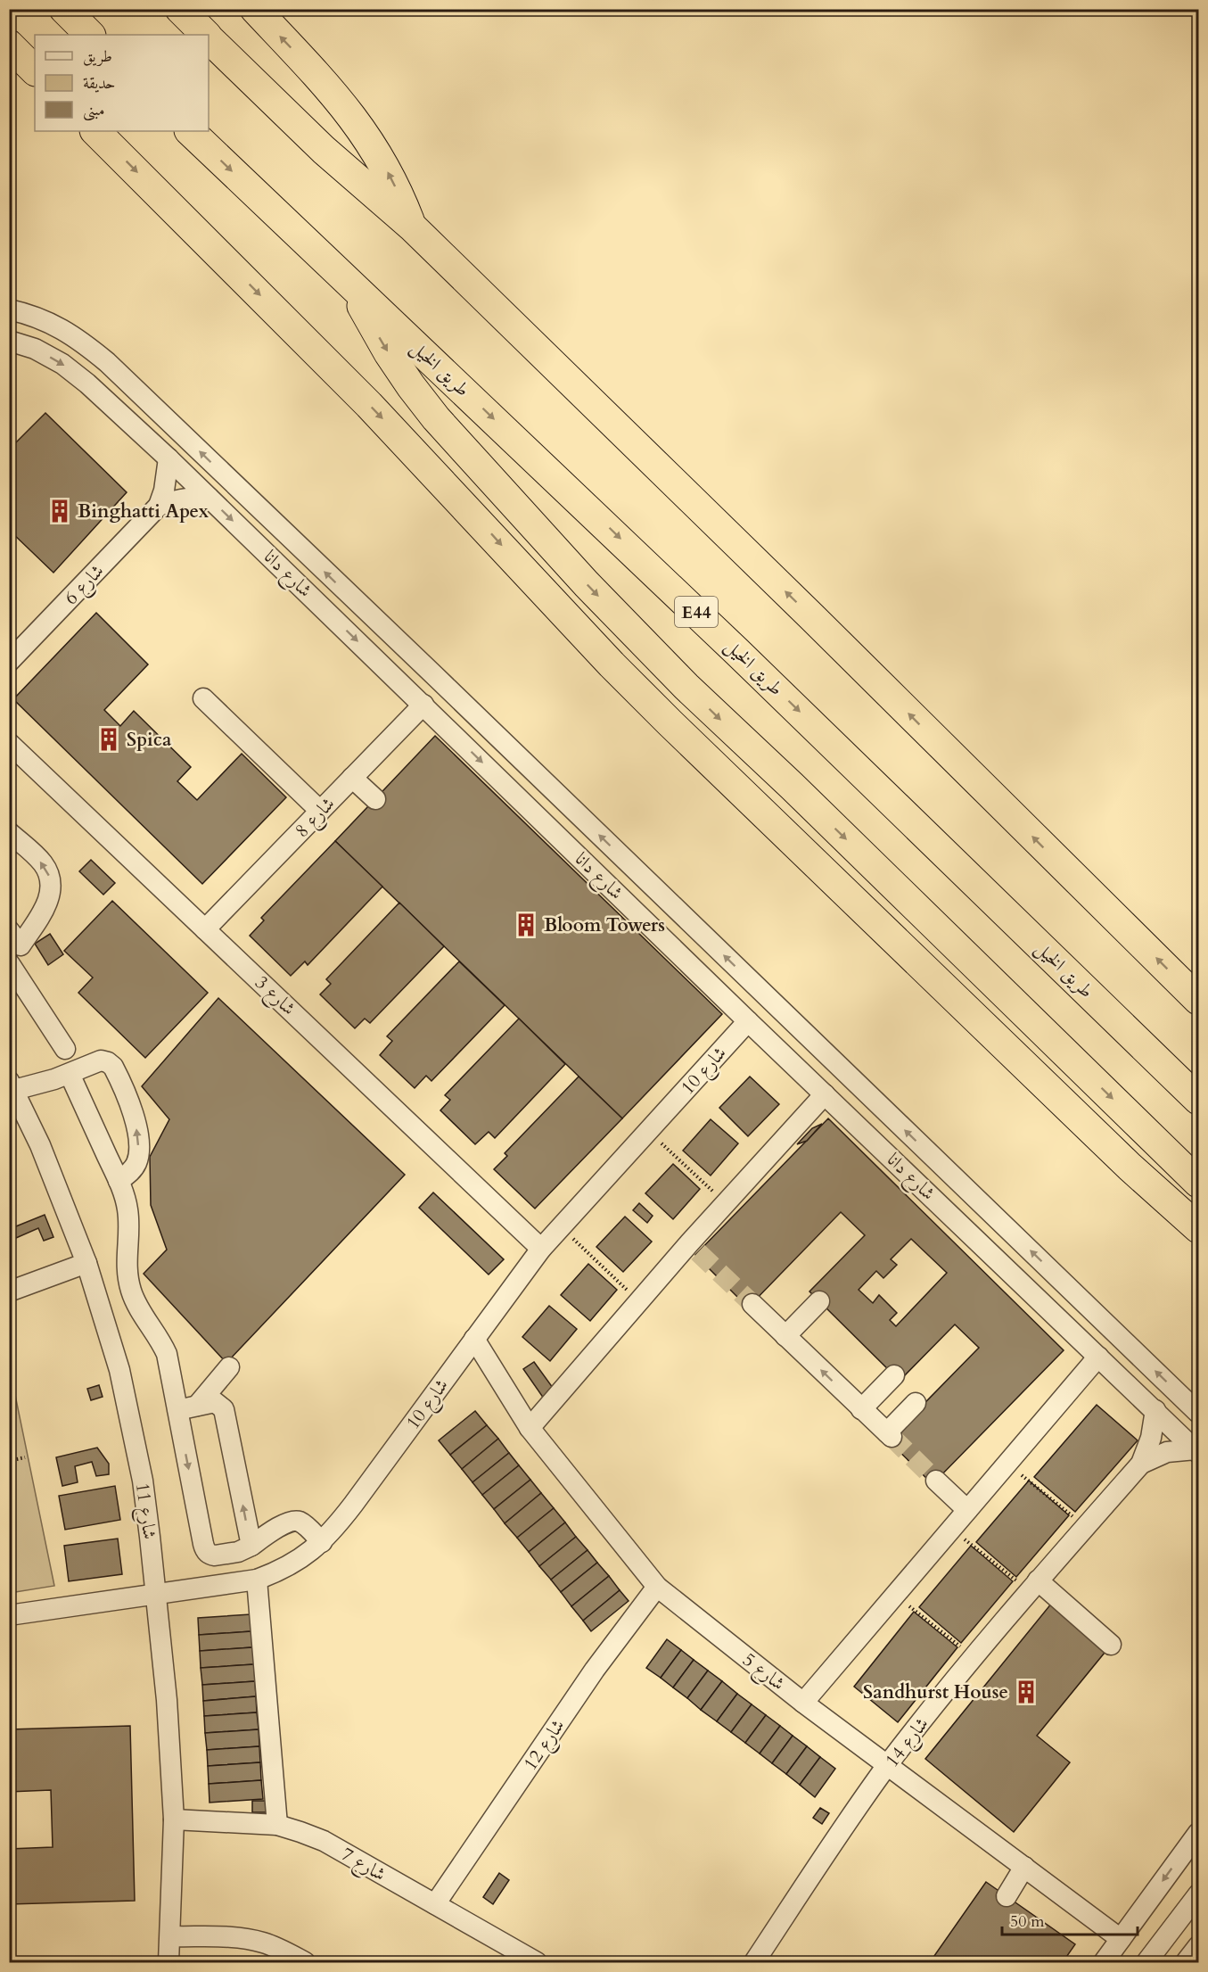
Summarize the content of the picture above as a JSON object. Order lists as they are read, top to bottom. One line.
{"streets":{"highway":["طريق الخيل","E44"],"street":["شارع دانا","شارع 6","شارع 8","شارع 3","شارع 10","شارع 11","شارع 5","شارع 14","شارع 12","شارع 7"]},"crossings":[["شارع دانا","شارع 6"],["شارع دانا","شارع 8"],["شارع دانا","شارع 10"],["شارع دانا","شارع 14"],["شارع 8","شارع 3"],["شارع 3","شارع 10"],["شارع 10","شارع 11"],["شارع 10","شارع 5"],["شارع 11","شارع 7"],["شارع 5","شارع 14"],["شارع 5","شارع 12"],["شارع 12","شارع 7"]],"places":{"building":["Binghatti Apex","Spica","Bloom Towers","Sandhurst House"]},"legend":["طريق","حديقة","مبنى"],"scale_bar":"50 m"}
